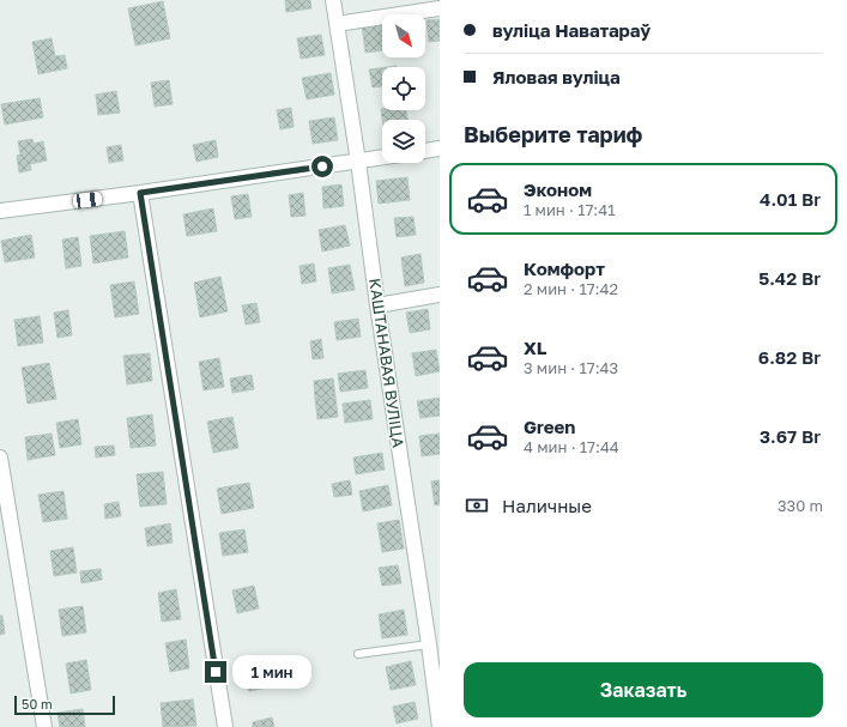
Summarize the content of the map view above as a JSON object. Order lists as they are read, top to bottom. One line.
{"streets":{"street":["КАШТАНАВАЯ ВУЛІЦА"]},"scale_bar":"50 m","north":"bottom right","page":{"banner":["вуліца Наватараў","Яловая вуліца"],"heading":"Выберите тариф","list":[{"name":"Эконом","note":"1 мин · 17:41","value":"4.01 Br"},{"name":"Комфорт","note":"2 мин · 17:42","value":"5.42 Br"},{"name":"XL","note":"3 мин · 17:43","value":"6.82 Br"},{"name":"Green","note":"4 мин · 17:44","value":"3.67 Br"}],"pay":["Наличные","330 m"],"buttons":"Заказать","bubble":"1 мин","scale":"50 m"}}
